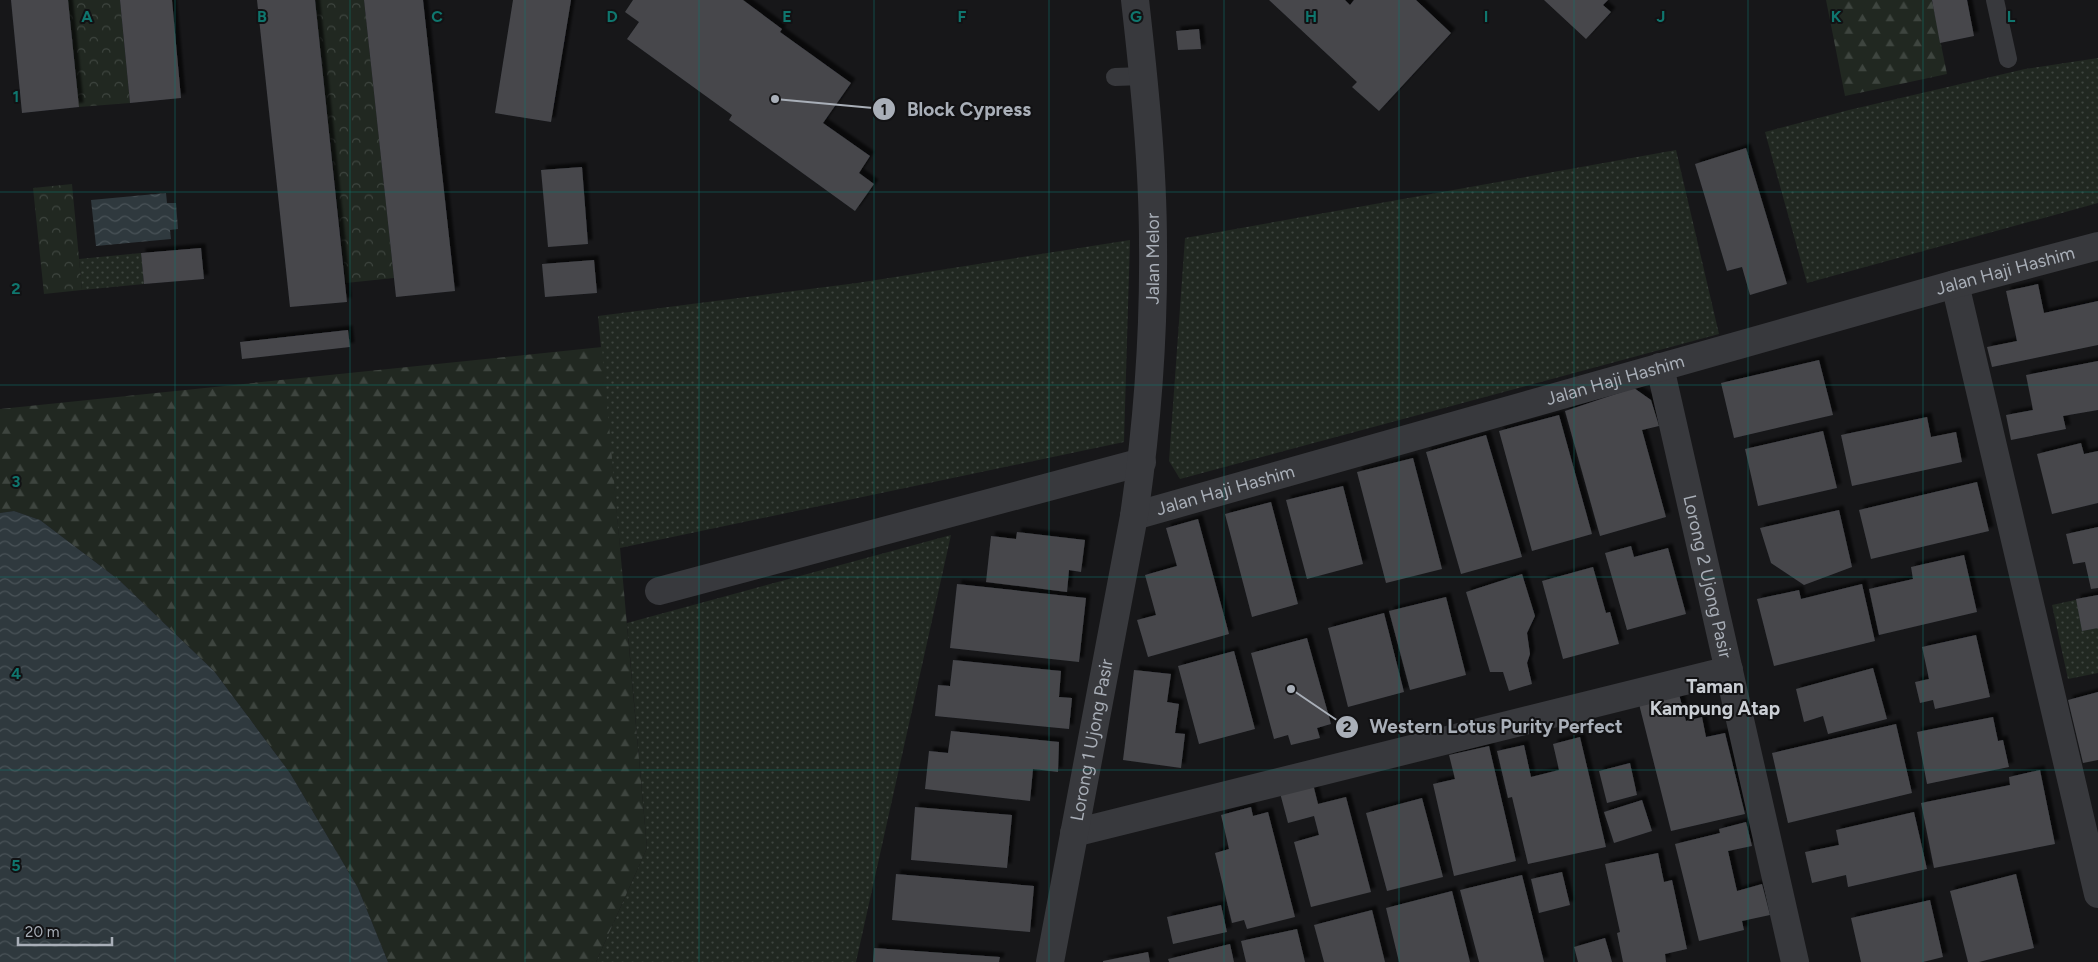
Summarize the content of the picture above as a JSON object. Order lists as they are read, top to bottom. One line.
{"streets":{"street":["Jalan Melor","Jalan Haji Hashim","Lorong 2 Ujong Pasir","Lorong 1 Ujong Pasir"]},"crossings":[["Jalan Melor","Jalan Haji Hashim"],["Jalan Melor","Lorong 1 Ujong Pasir"],["Jalan Haji Hashim","Lorong 2 Ujong Pasir"],["Jalan Haji Hashim","Lorong 1 Ujong Pasir"]],"districts":["Taman Kampung Atap"],"places":["Block Cypress","Western Lotus Purity Perfect"],"scale_bar":"20 m","grid":{"columns":["A","B","C","D","E","F","G","H","I","J","K","L"],"rows":["1","2","3","4","5"]}}
